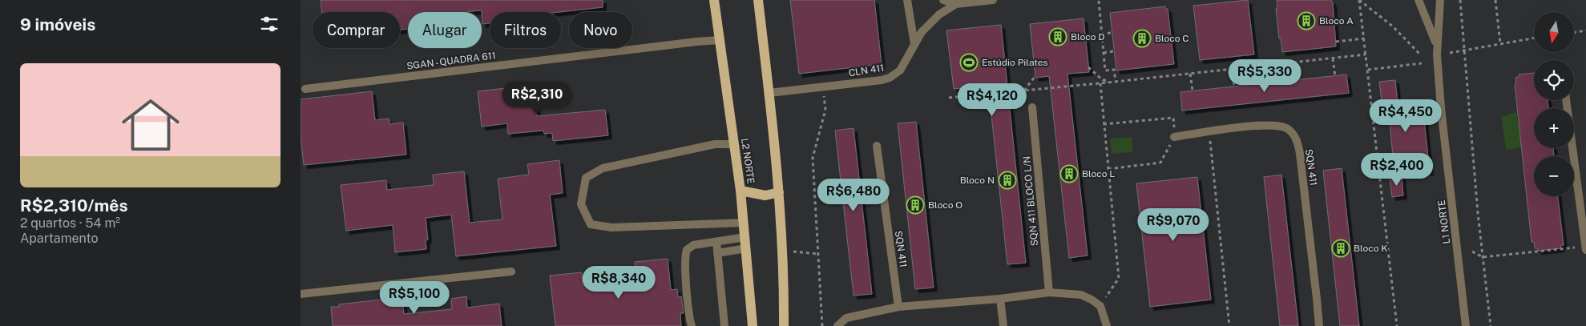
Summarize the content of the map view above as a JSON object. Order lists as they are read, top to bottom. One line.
{"streets":{"main road":["L2 NORTE"],"street":["SGAN - QUADRA 611","CLN 411","SQN 411","SQN 411 BLOCO L/N","L1 NORTE"]},"crossings":[["SGAN - QUADRA 611","L2 NORTE"]],"places":{"building":["Bloco A","Bloco D","Bloco C","Bloco L","Bloco N","Bloco O","Bloco K"],"sports":["Estúdio Pilates"]},"north":"bottom","page":{"heading":"9 imóveis","map_buttons":["+","−"],"chip":["Comprar","Alugar","Filtros","Novo"],"list":[{"name":"R$2,310/mês","note":"2 quartos · 54 m² · Apartamento"}],"price":["R$5,330","R$2,310","R$4,120","R$4,450","R$2,400","R$6,480","R$9,070","R$8,340","R$5,100"]}}
